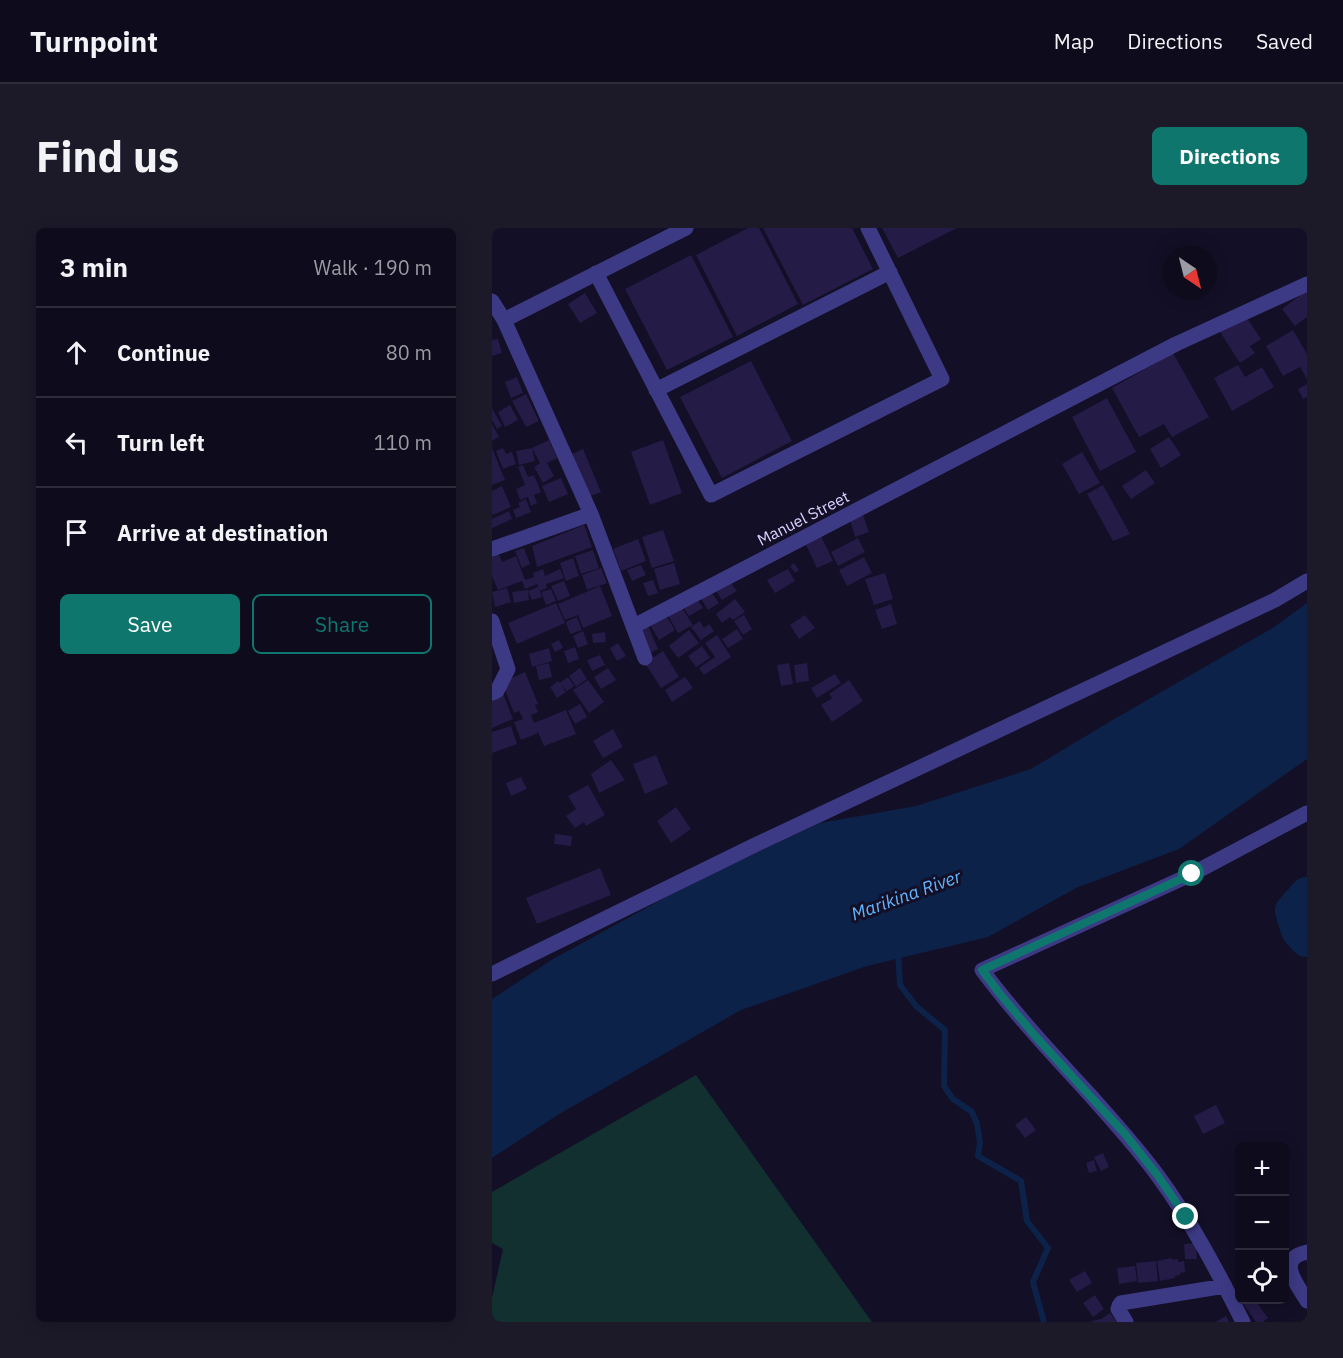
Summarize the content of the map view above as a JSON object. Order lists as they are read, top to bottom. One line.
{"streets":{"street":["Manuel Street"]},"water":["Marikina River"],"north":"bottom right","page":{"header":"Turnpoint","nav":["Map","Directions","Saved"],"buttons":["Directions",["Save","Share"]],"title":"Find us","heading":["3 min","Walk · 190 m"],"list":[["Continue","80 m"],["Turn left","110 m"],"Arrive at destination"],"map_buttons":["+","−"]}}
